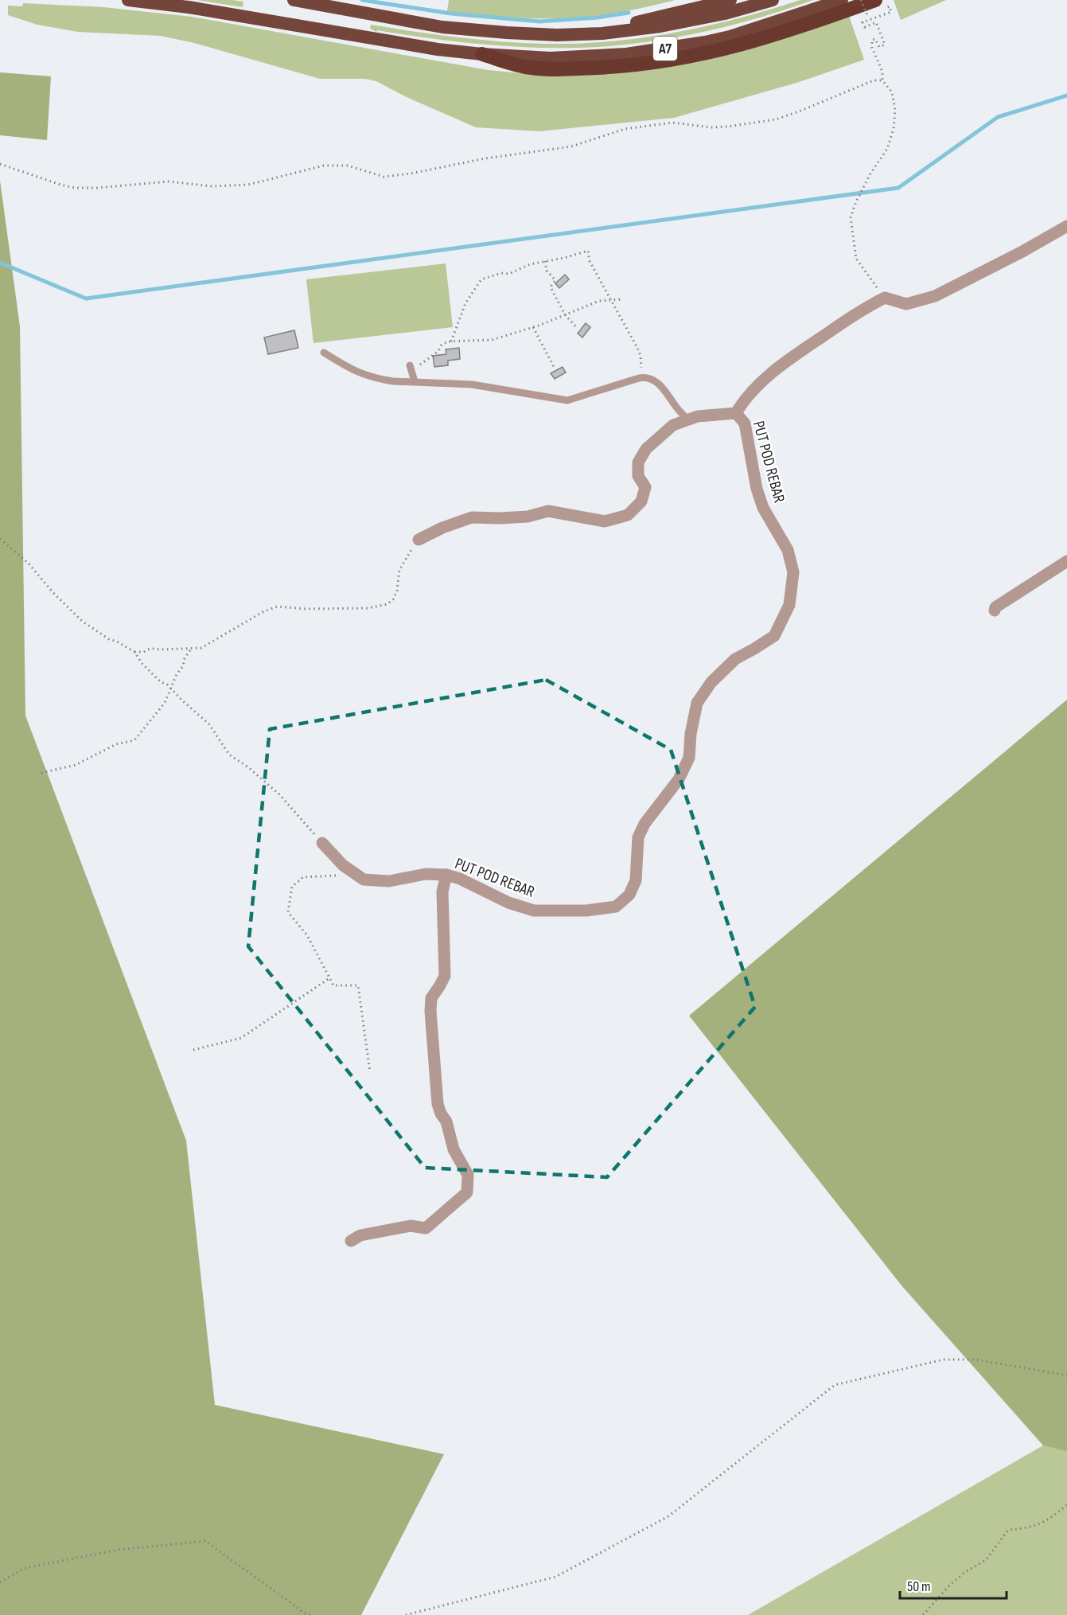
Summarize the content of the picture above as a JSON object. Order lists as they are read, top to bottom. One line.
{"streets":{"highway":["A7"],"street":["PUT POD REBAR"]},"scale_bar":"50 m"}
